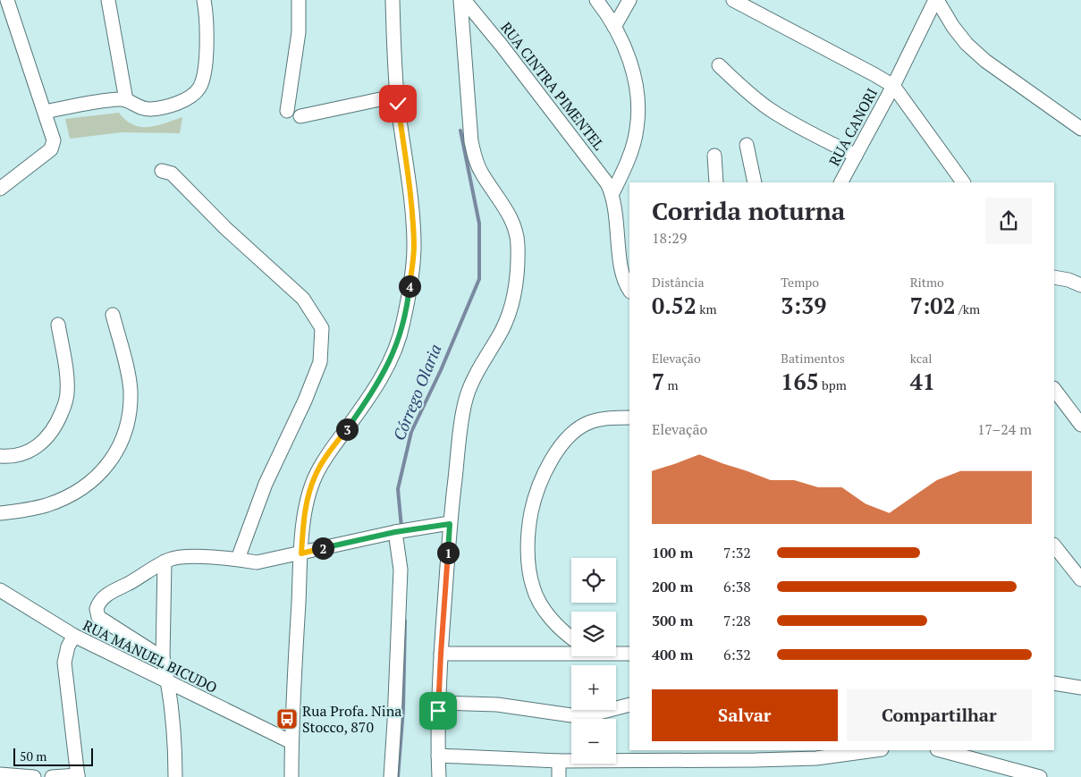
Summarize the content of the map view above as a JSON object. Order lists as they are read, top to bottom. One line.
{"streets":{"street":["RUA CINTRA PIMENTEL","RUA CANORI","RUA MANUEL BICUDO"]},"water":["Córrego Olaria"],"places":{"bus stop":["Rua Profa. Nina Stocco, 870"]},"scale_bar":"50 m","page":{"heading":["Corrida noturna","18:29"],"stats":[["Distância","0.52 km"],["Tempo","3:39"],["Ritmo","7:02 /km"],["Elevação","7 m"],["Batimentos","165 bpm"],["kcal","41"]],"pins":["4","3","2","1"],"chart":["Elevação","17–24 m"],"list":[{"name":"100 m","note":"7:32"},{"name":"200 m","note":"6:38"},{"name":"300 m","note":"7:28"},{"name":"400 m","note":"6:32"}],"map_buttons":["+","−"],"buttons":["Salvar","Compartilhar"],"scale":"50 m"}}
